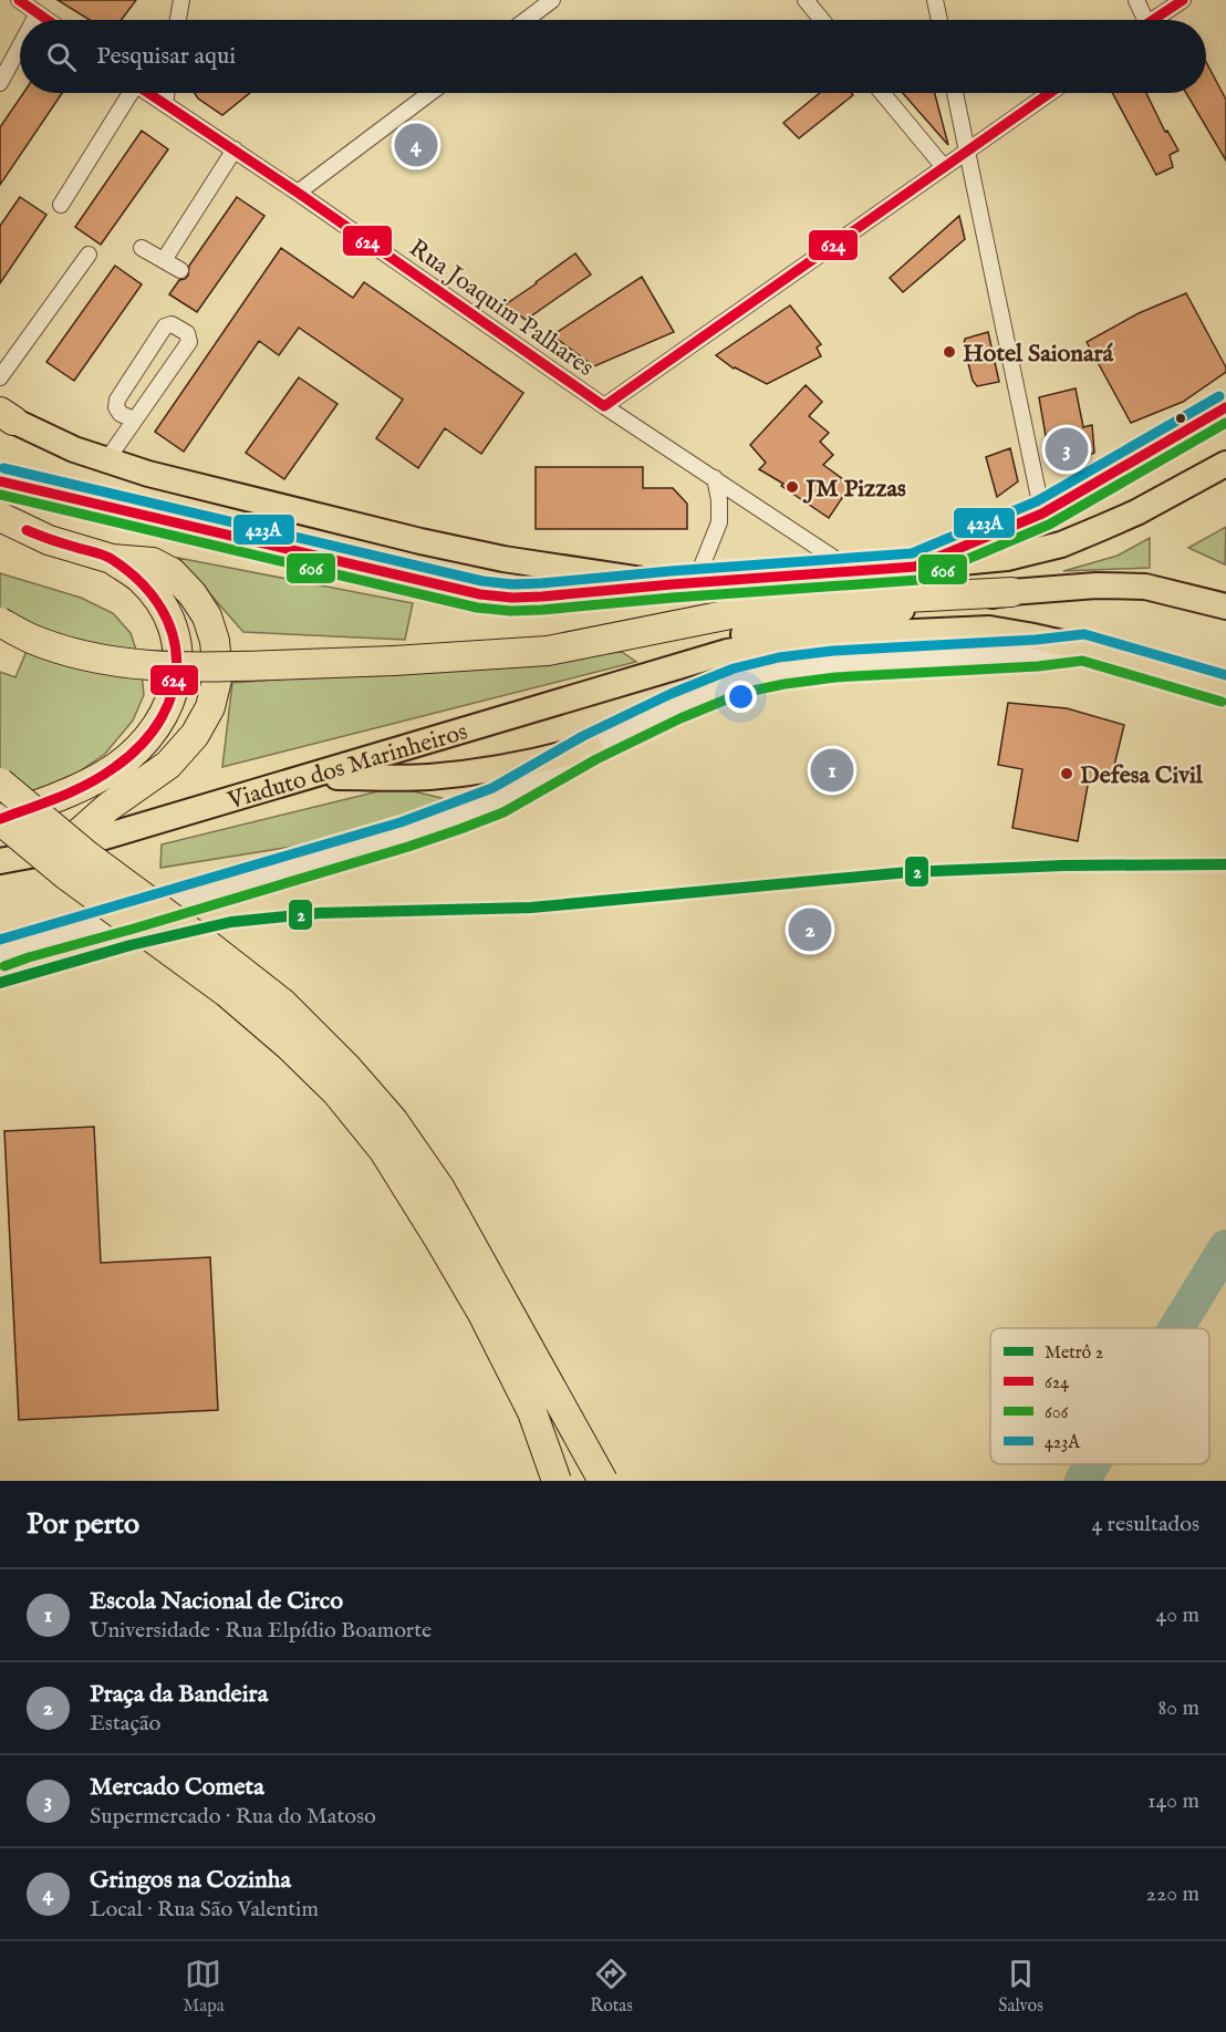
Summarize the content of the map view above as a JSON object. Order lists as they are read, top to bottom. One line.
{"streets":{"main road":["Viaduto dos Marinheiros"],"street":["Rua Joaquim Palhares"]},"places":["Hotel Saionará","JM Pizzas","Defesa Civil"],"lines":["transit line 624","transit line 423A","transit line 606","metro line 2"],"legend":["Metrô 2","624","606","423A"],"page":{"search":"Pesquisar aqui","pins":["4","3","1","2"],"heading":["Por perto","4 resultados"],"list":[{"mark":"1","name":"Escola Nacional de Circo","note":"Universidade · Rua Elpídio Boamorte","value":"40 m"},{"mark":"2","name":"Praça da Bandeira","note":"Estação","value":"80 m"},{"mark":"3","name":"Mercado Cometa","note":"Supermercado · Rua do Matoso","value":"140 m"},{"mark":"4","name":"Gringos na Cozinha","note":"Local · Rua São Valentim","value":"220 m"}],"nav":["Mapa","Rotas","Salvos"]}}
